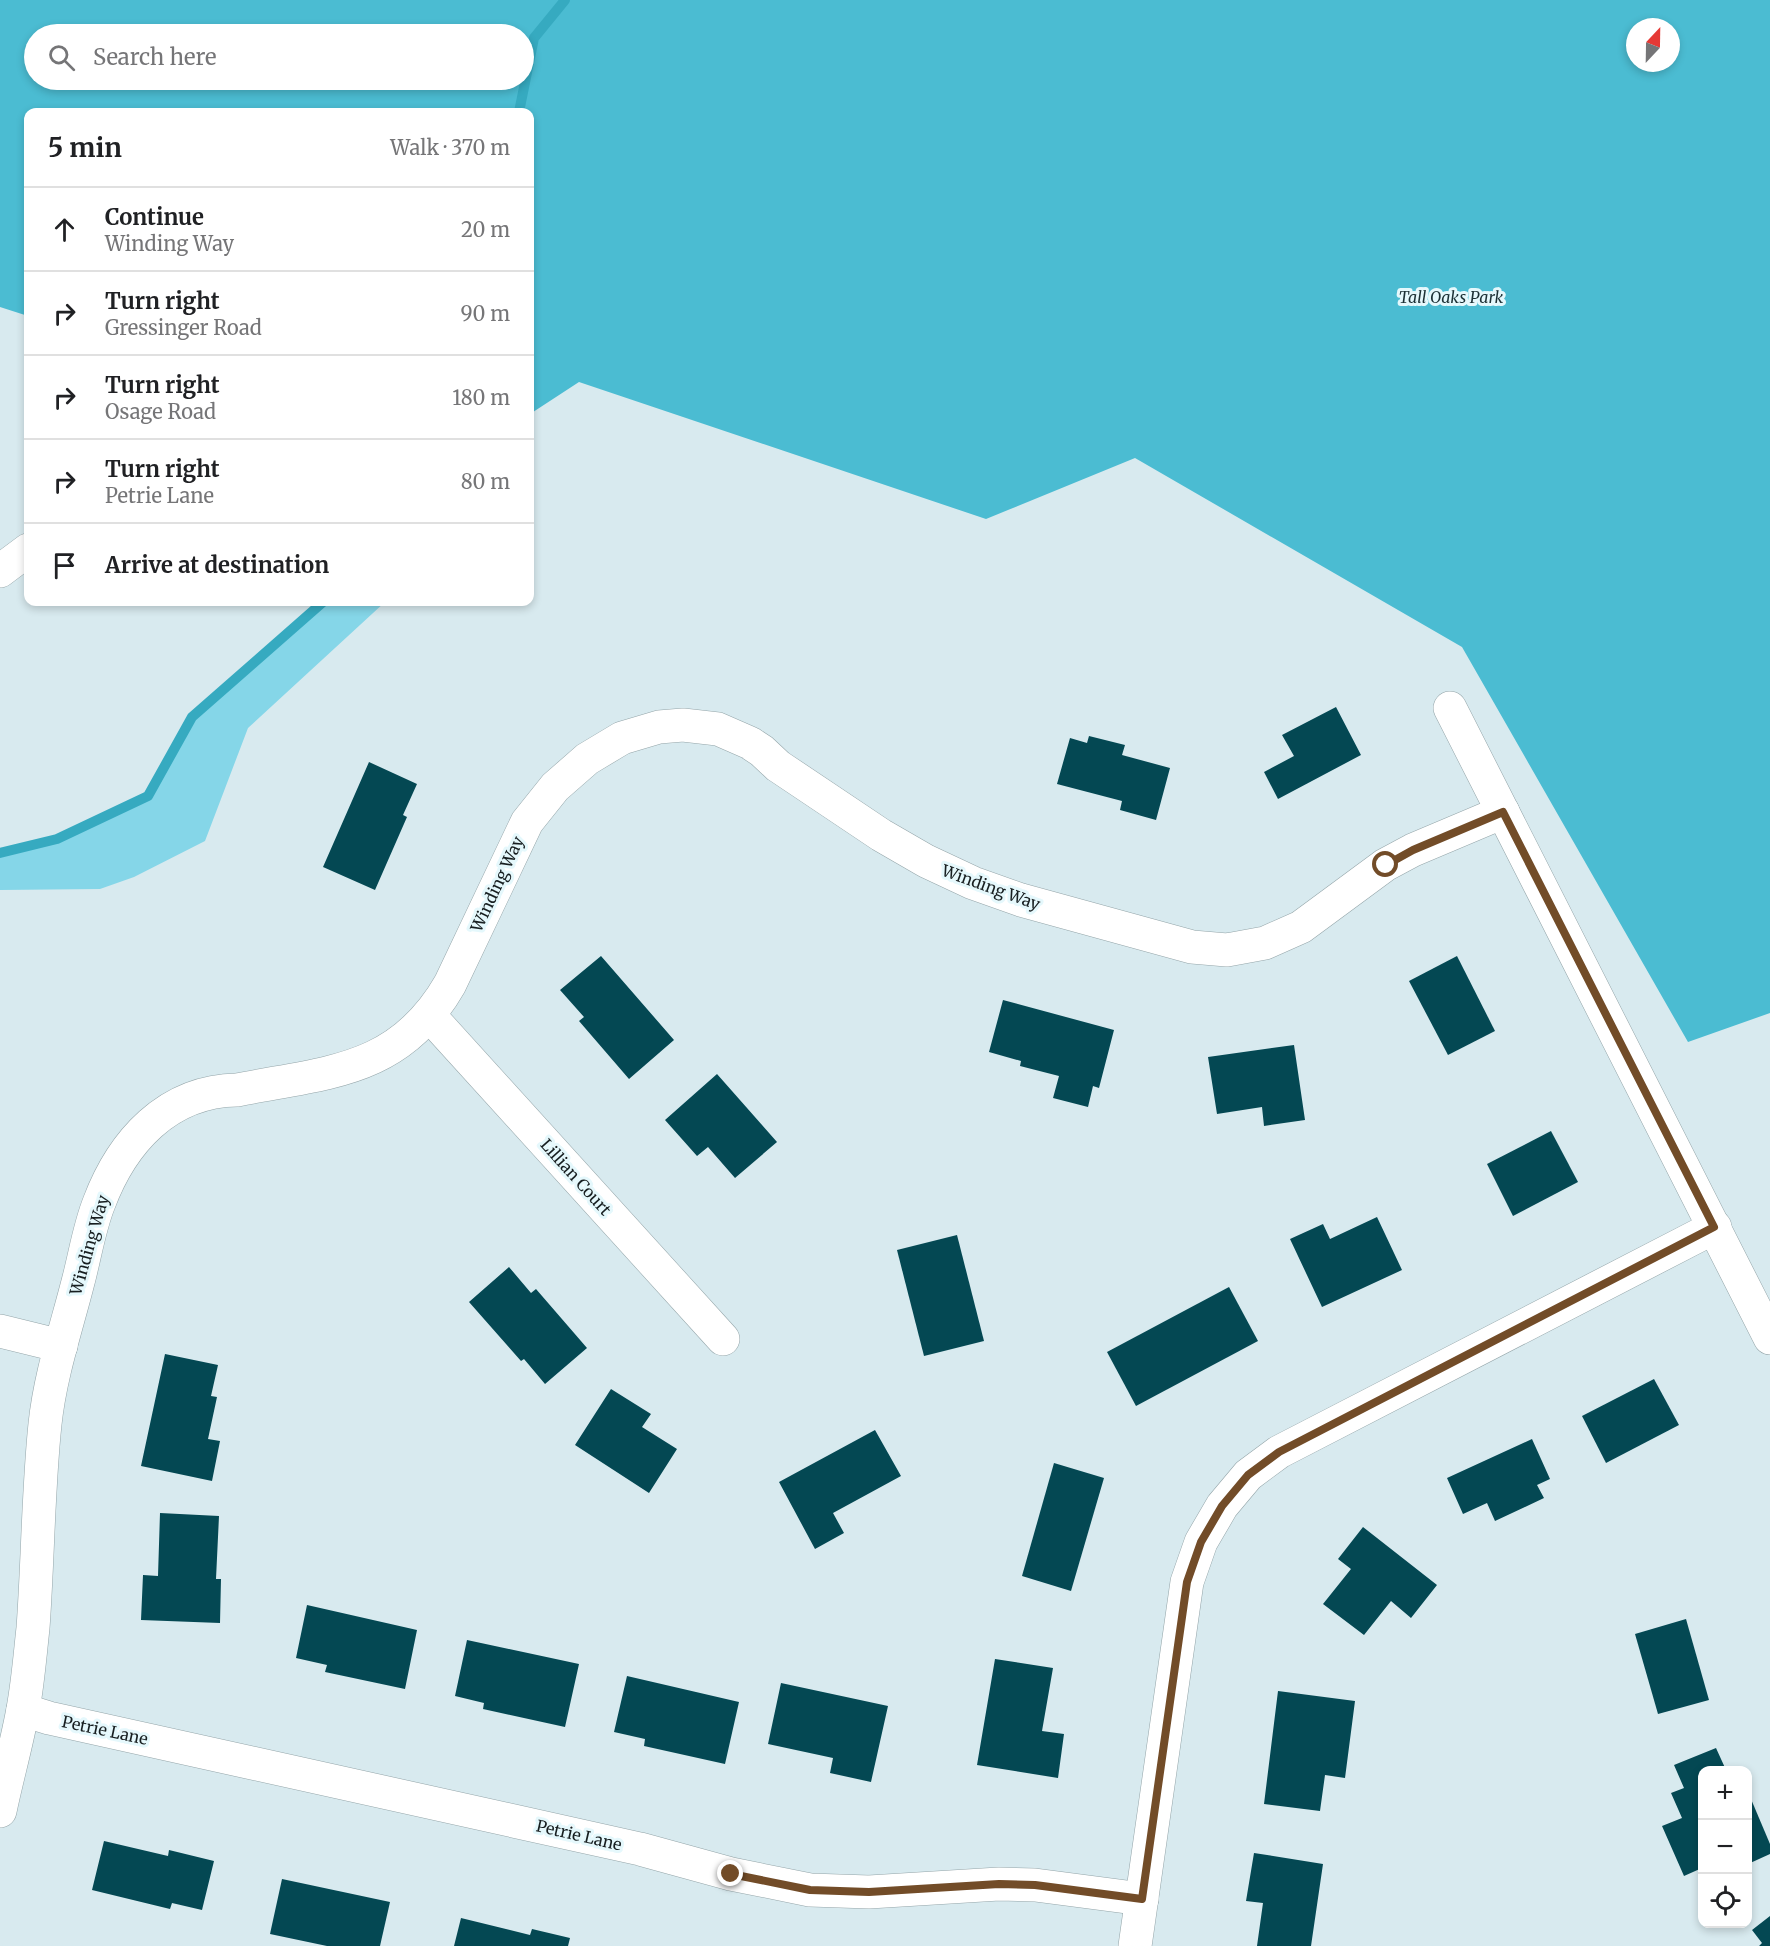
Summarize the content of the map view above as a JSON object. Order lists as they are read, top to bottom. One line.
{"streets":{"street":["Winding Way","Lillian Court","Petrie Lane"]},"crossings":[["Winding Way","Lillian Court"],["Winding Way","Petrie Lane"]],"parks":["Tall Oaks Park"],"north":"top","page":{"search":"Search here","heading":["5 min","Walk · 370 m"],"list":[["Continue","Winding Way","20 m"],["Turn right","Gressinger Road","90 m"],["Turn right","Osage Road","180 m"],["Turn right","Petrie Lane","80 m"],"Arrive at destination"],"map_buttons":["+","−"]}}
